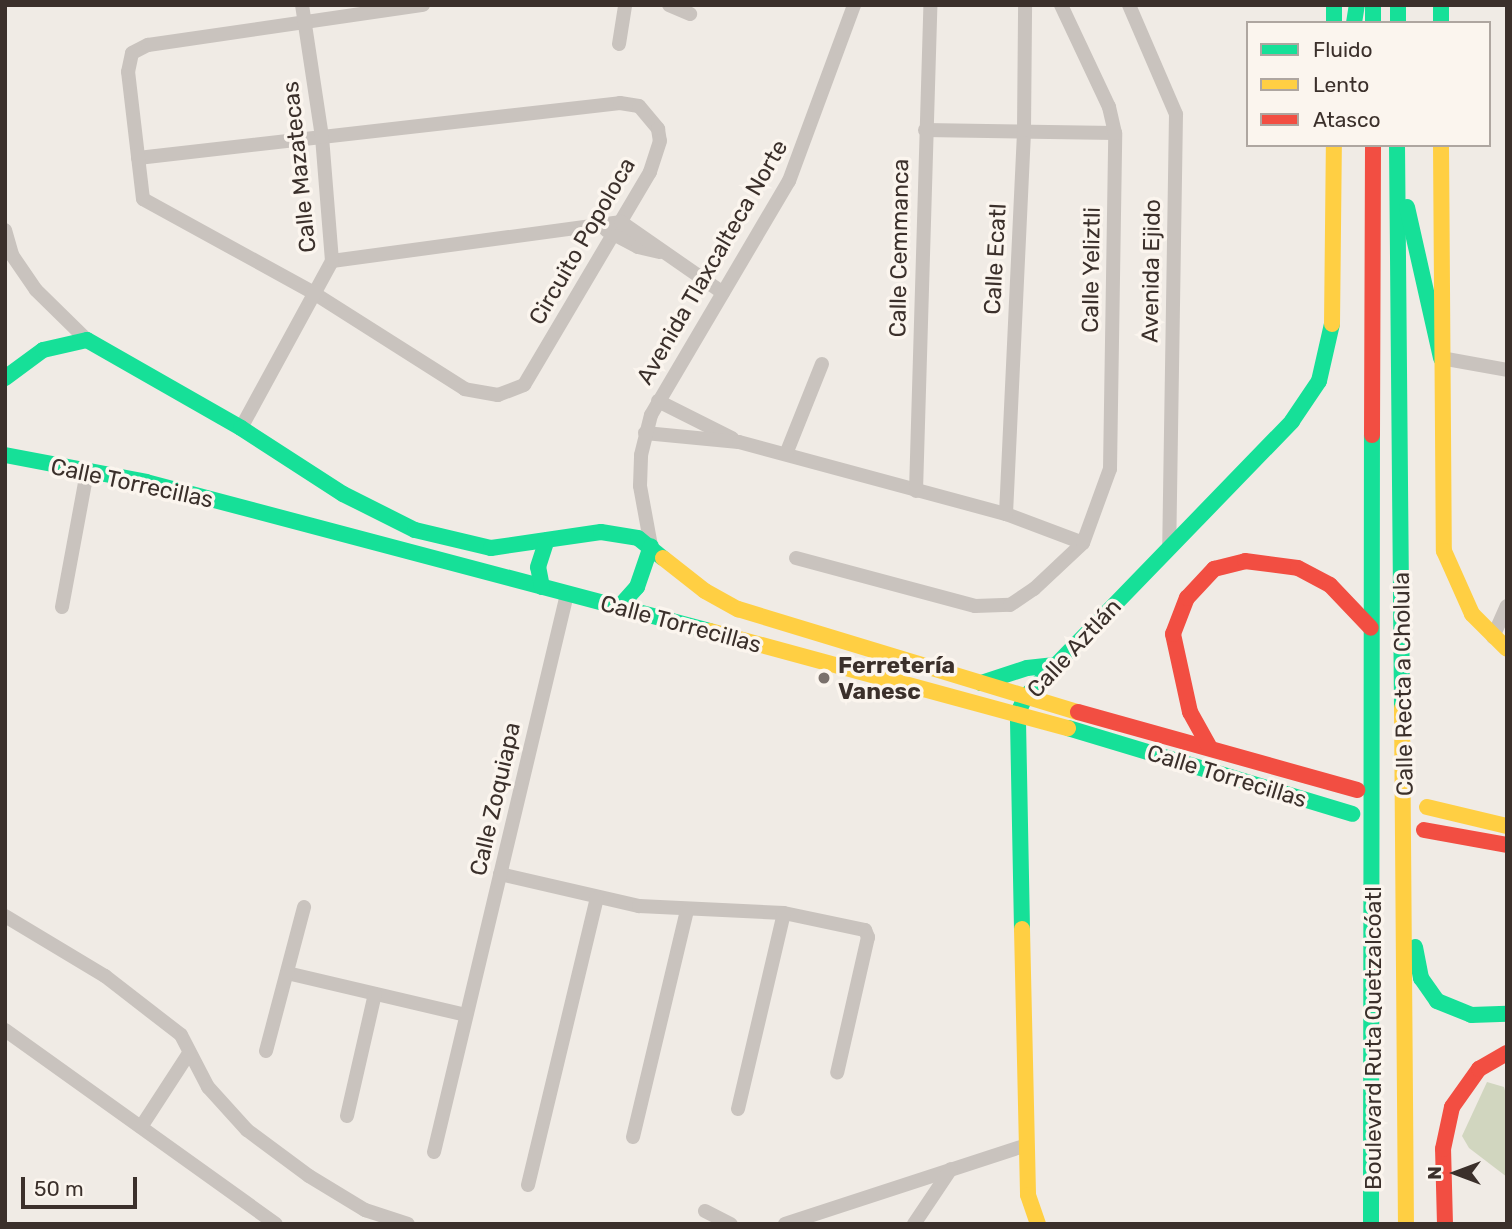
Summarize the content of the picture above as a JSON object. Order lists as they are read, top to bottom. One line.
{"streets":{"main road":["Calle Torrecillas","Calle Aztlán","Calle Recta a Cholula","Boulevard Ruta Quetzalcóatl"],"street":["Calle Mazatecas","Circuito Popoloca","Calle Cemmanca","Calle Ecatl","Avenida Tlaxcalteca Norte","Calle Yeliztli","Avenida Ejido","Calle Zoquiapa"]},"crossings":[["Calle Mazatecas","Circuito Popoloca"],["Calle Mazatecas","Calle Torrecillas"],["Avenida Tlaxcalteca Norte","Calle Torrecillas"],["Avenida Ejido","Calle Aztlán"],["Calle Torrecillas","Calle Aztlán"],["Calle Torrecillas","Calle Zoquiapa"],["Calle Recta a Cholula","Boulevard Ruta Quetzalcóatl"]],"places":["Ferretería Vanesc"],"legend":["Fluido","Lento","Atasco"],"scale_bar":"50 m","north":"left"}
